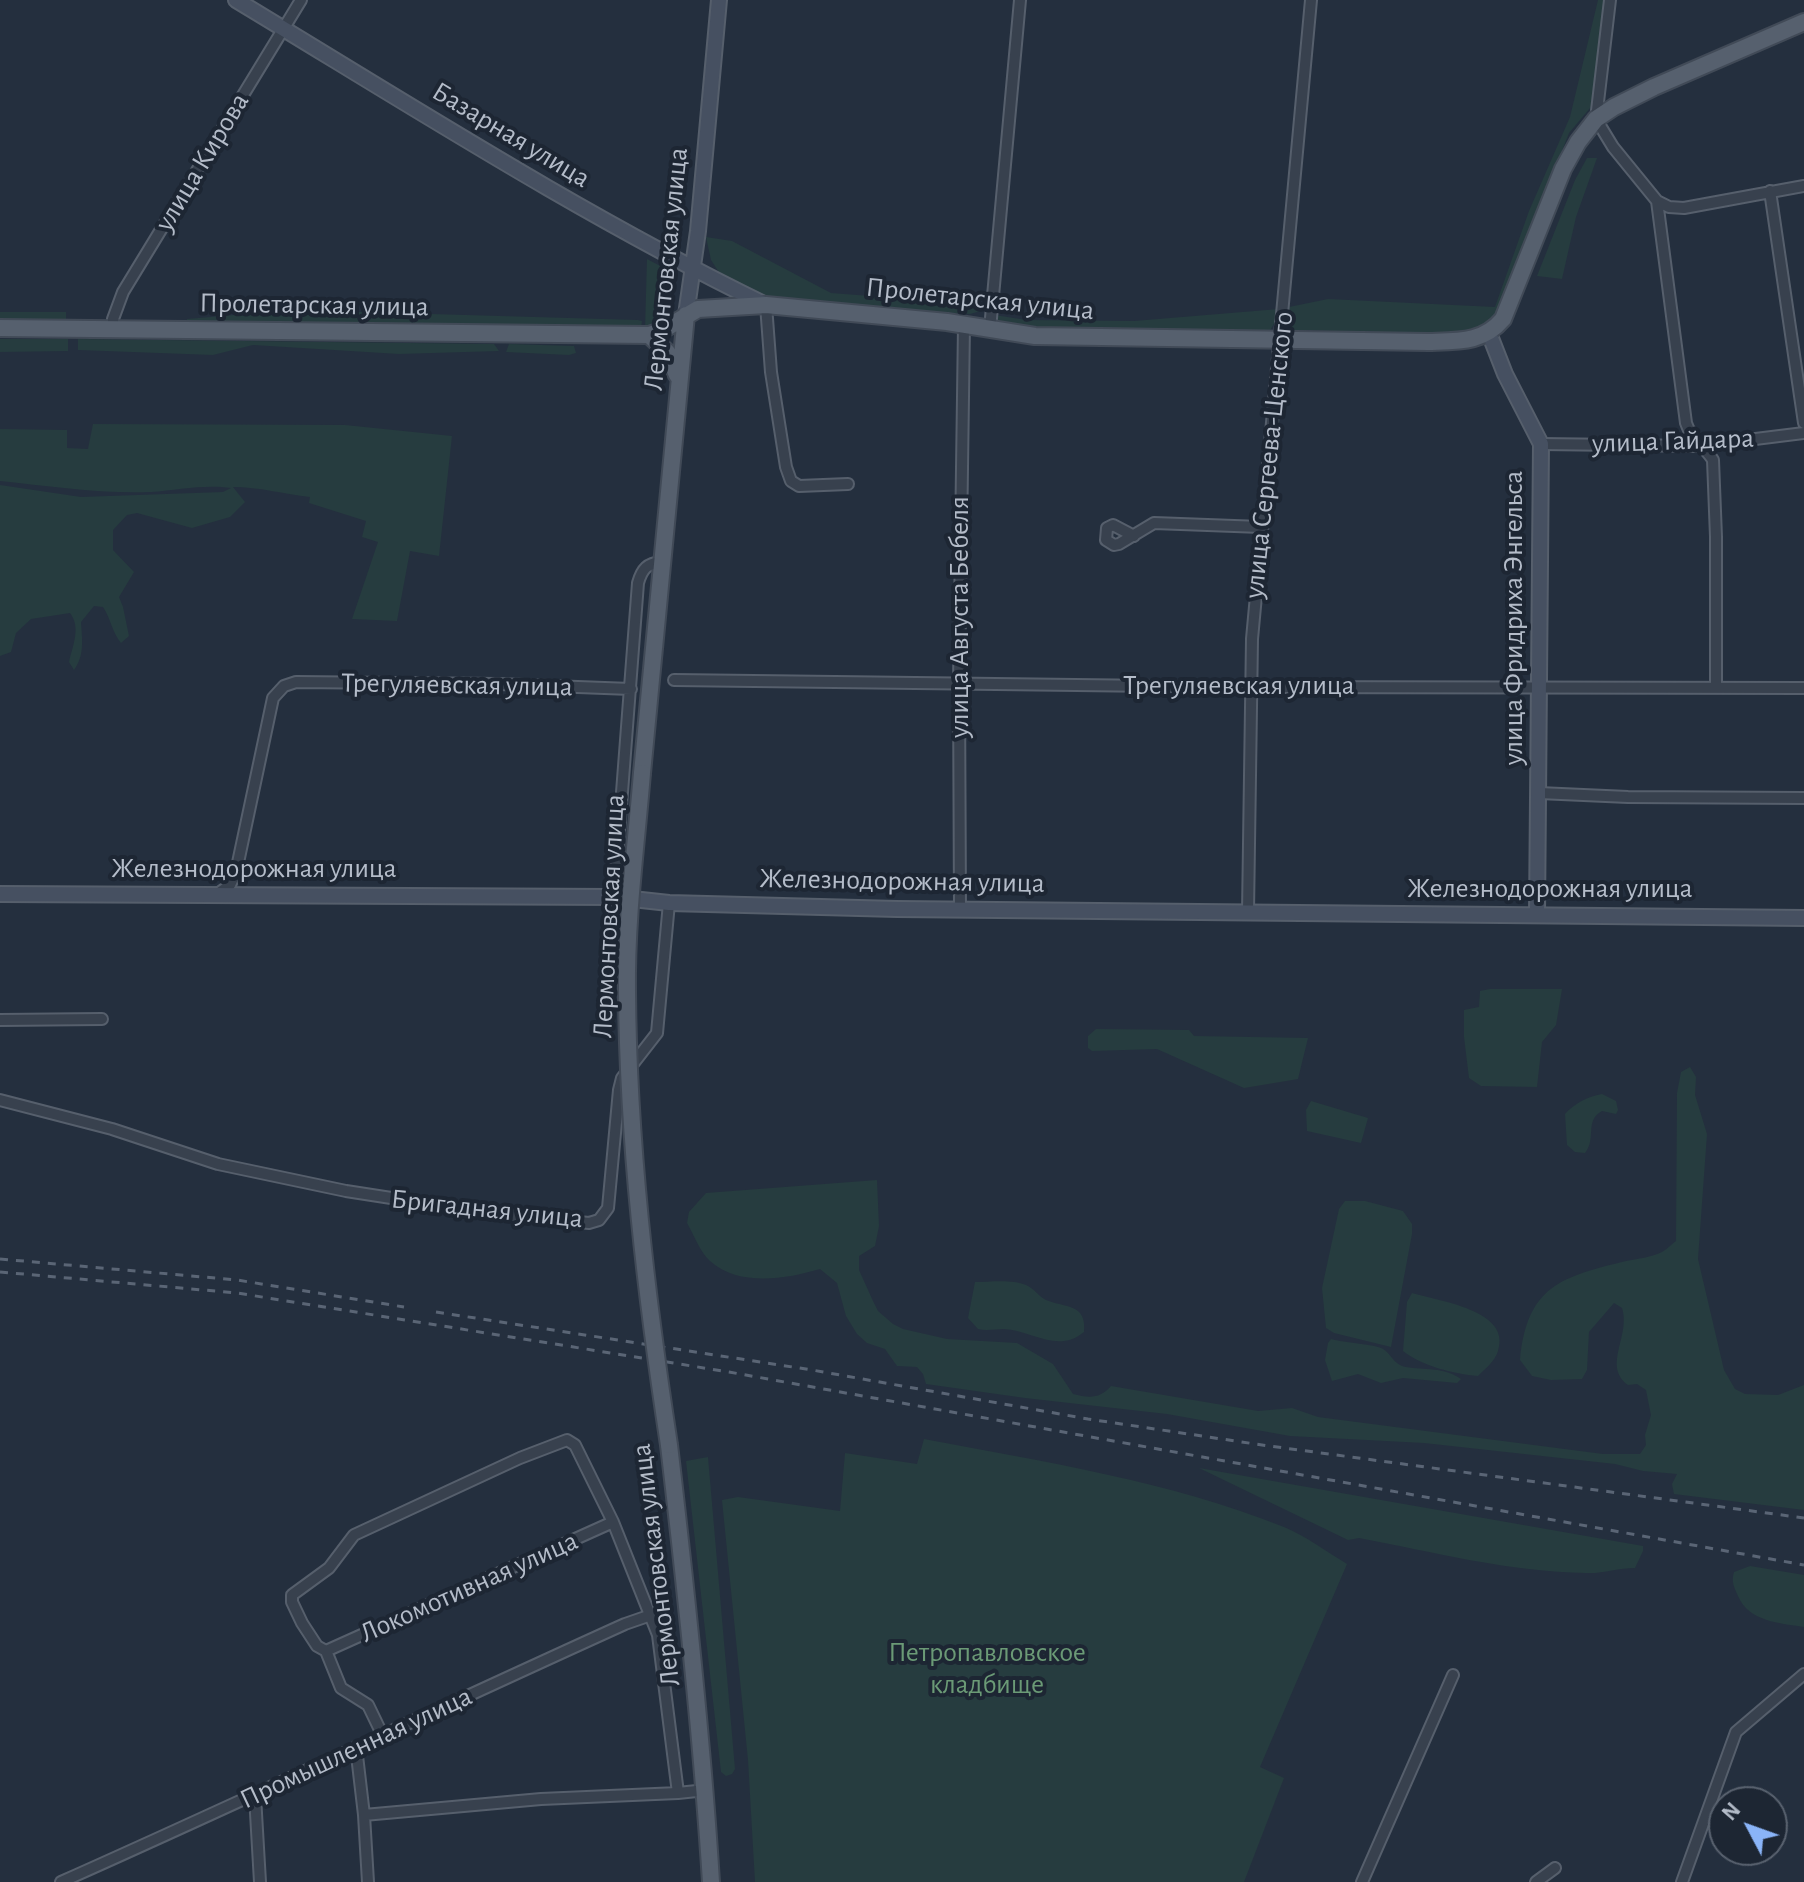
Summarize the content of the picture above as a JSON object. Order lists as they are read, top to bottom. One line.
{"streets":{"main road":["Лермонтовская улица","Пролетарская улица"],"street":["Базарная улица","улица Кирова","улица Гайдара","улица Сергеева-Ценского","улица Августа Бебеля","улица Фридриха Энгельса","Трегуляевская улица","Железнодорожная улица","Бригадная улица","Локомотивная улица","Промышленная улица"]},"crossings":[["Базарная улица","улица Кирова"],["Базарная улица","Лермонтовская улица"],["Базарная улица","Пролетарская улица"],["улица Кирова","Пролетарская улица"],["Лермонтовская улица","Пролетарская улица"],["Пролетарская улица","улица Сергеева-Ценского"],["Пролетарская улица","улица Августа Бебеля"],["Пролетарская улица","улица Фридриха Энгельса"],["улица Гайдара","улица Фридриха Энгельса"],["улица Сергеева-Ценского","Трегуляевская улица"],["улица Сергеева-Ценского","Железнодорожная улица"],["улица Августа Бебеля","Трегуляевская улица"],["улица Августа Бебеля","Железнодорожная улица"],["улица Фридриха Энгельса","Трегуляевская улица"],["улица Фридриха Энгельса","Железнодорожная улица"],["Железнодорожная улица","Бригадная улица"]],"parks":["Петропавловское кладбище"],"north":"top left"}
